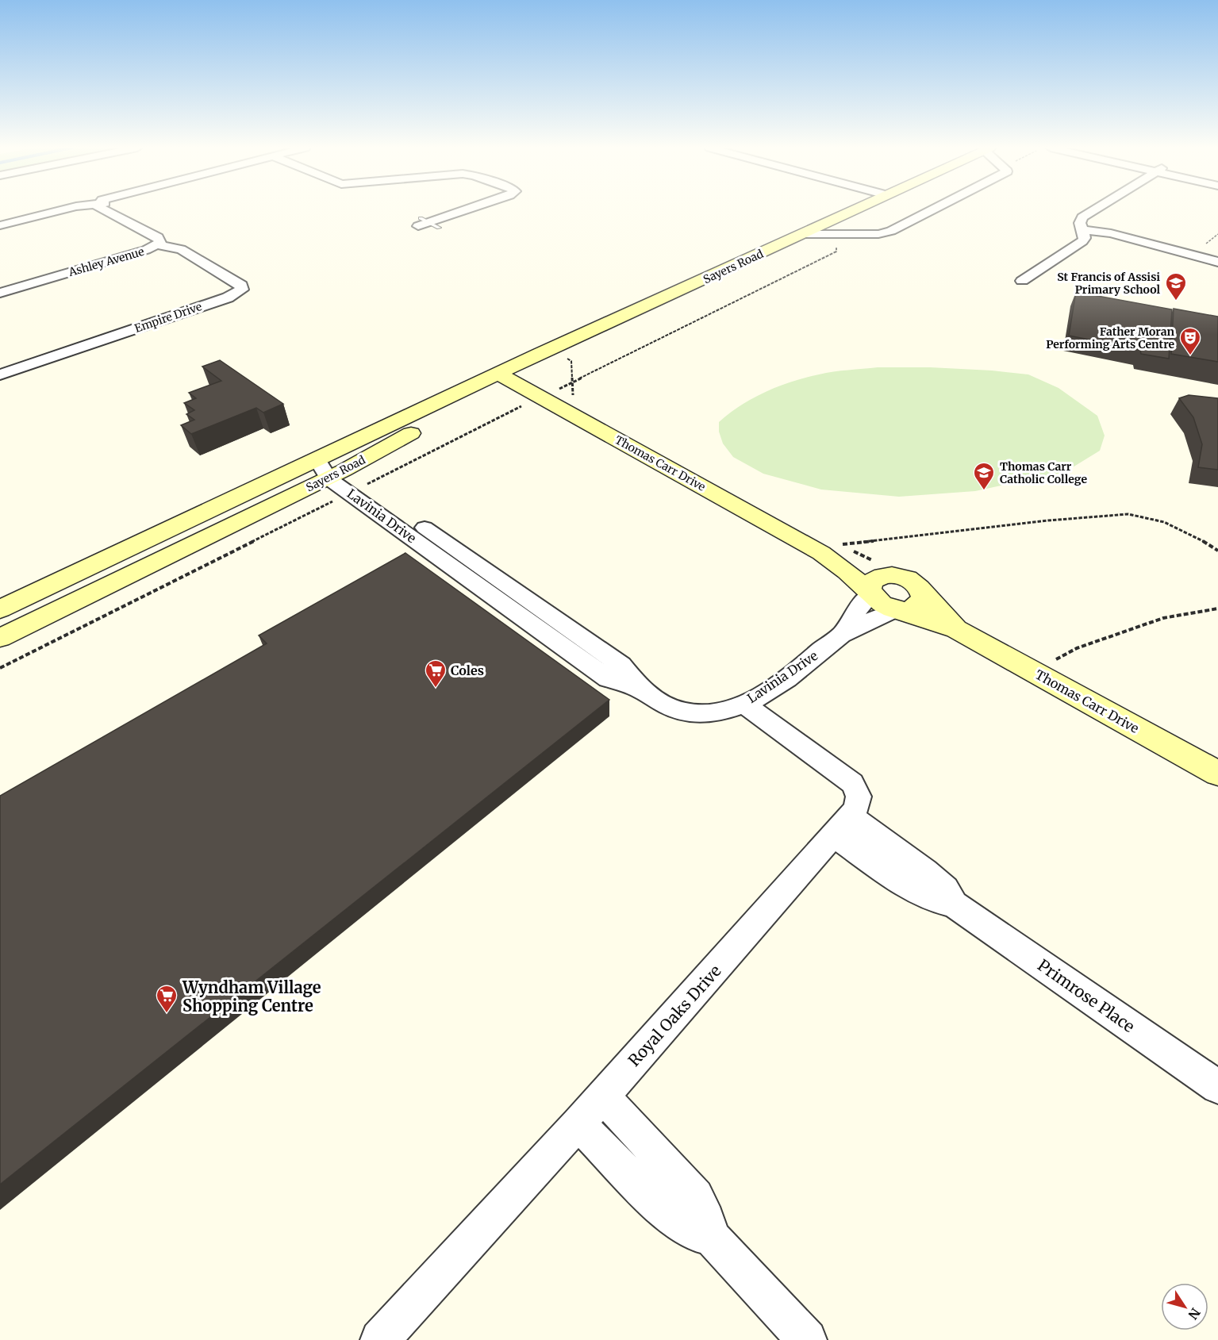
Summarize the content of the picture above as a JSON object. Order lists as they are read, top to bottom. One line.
{"streets":{"main road":["Sayers Road","Thomas Carr Drive"],"street":["Ashley Avenue","Empire Drive","Lavinia Drive","Primrose Place","Royal Oaks Drive"]},"crossings":[["Ashley Avenue","Empire Drive"],["Sayers Road","Thomas Carr Drive"],["Sayers Road","Lavinia Drive"],["Thomas Carr Drive","Lavinia Drive"],["Lavinia Drive","Royal Oaks Drive"],["Primrose Place","Royal Oaks Drive"]],"places":{"school or university":["St Francis of Assisi Primary School","Thomas Carr Catholic College"],"theatre":["Father Moran Performing Arts Centre"],"supermarket":["Coles","Wyndham Village Shopping Centre"]},"north":"bottom right"}
